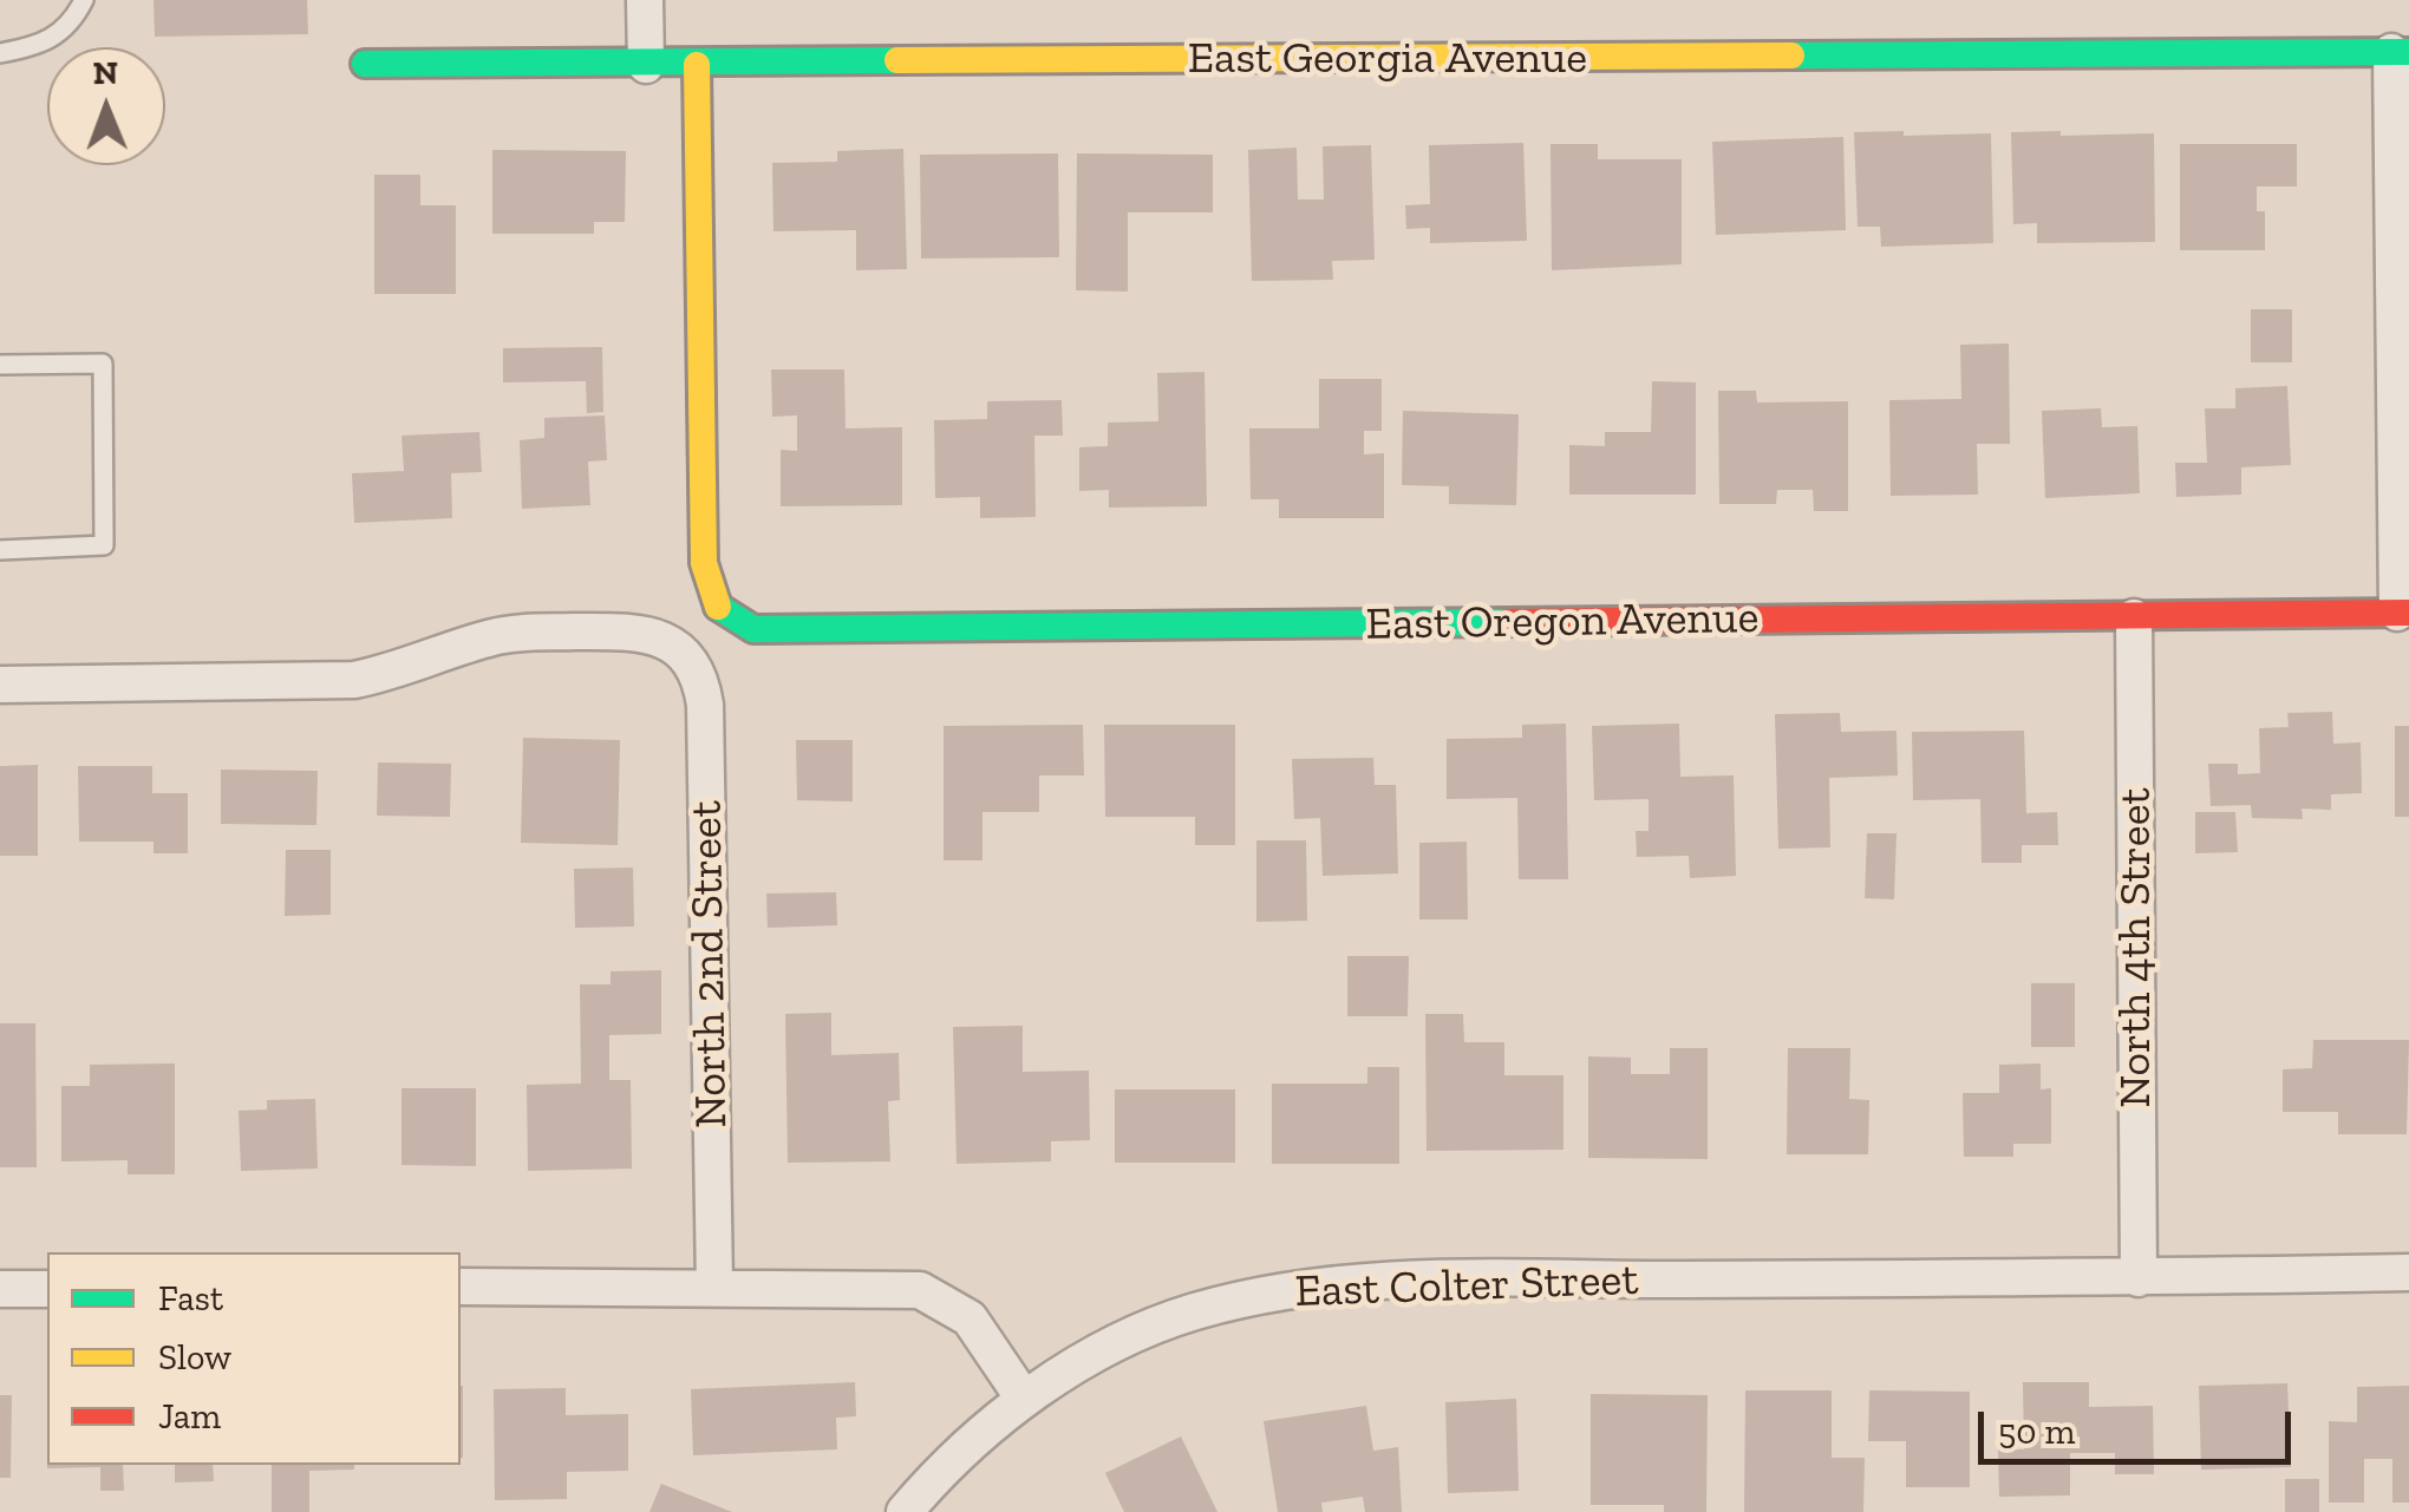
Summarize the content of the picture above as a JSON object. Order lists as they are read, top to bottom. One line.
{"streets":{"street":["East Georgia Avenue","East Oregon Avenue","North 4th Street","North 2nd Street","East Colter Street"]},"crossings":[["East Georgia Avenue","East Oregon Avenue"],["East Oregon Avenue","North 4th Street"],["North 4th Street","East Colter Street"]],"legend":["Fast","Slow","Jam"],"scale_bar":"50 m","north":"top"}
